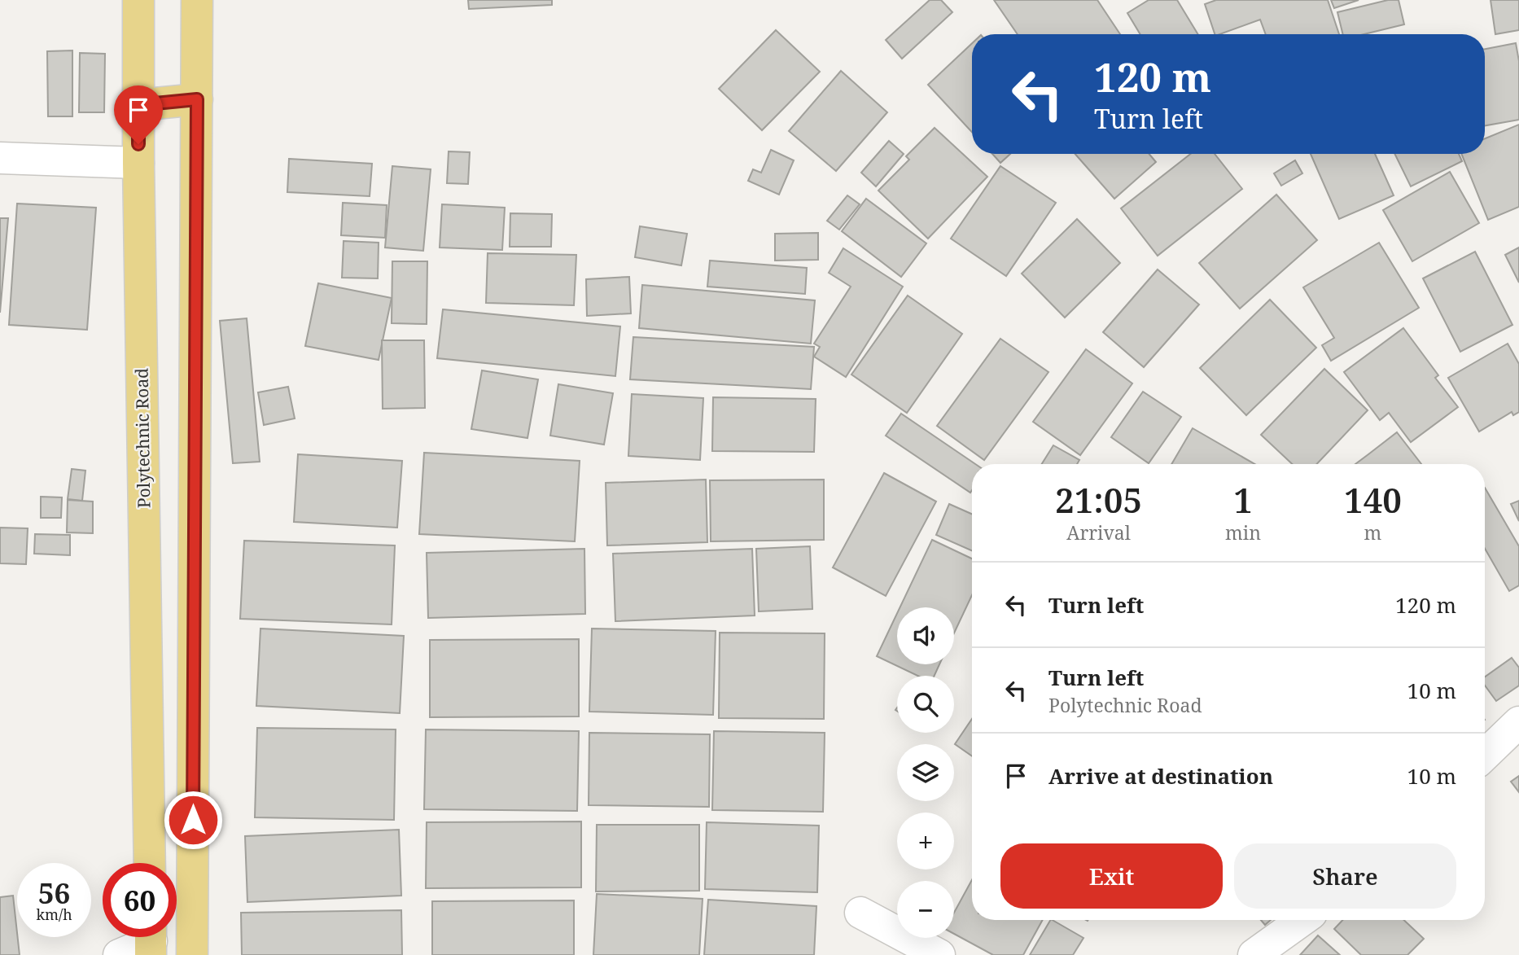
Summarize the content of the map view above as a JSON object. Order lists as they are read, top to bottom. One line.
{"streets":{"main road":["Polytechnic Road"]},"page":{"turn":["120 m","Turn left"],"eta":["21:05","Arrival","1","min","140","m"],"list":[{"name":"Turn left","value":"120 m"},{"name":"Turn left","note":"Polytechnic Road","value":"10 m"},{"name":"Arrive at destination","value":"10 m"}],"map_buttons":["+","−"],"buttons":["Exit","Share"],"speed":"56 km/h","limit":"60"}}
